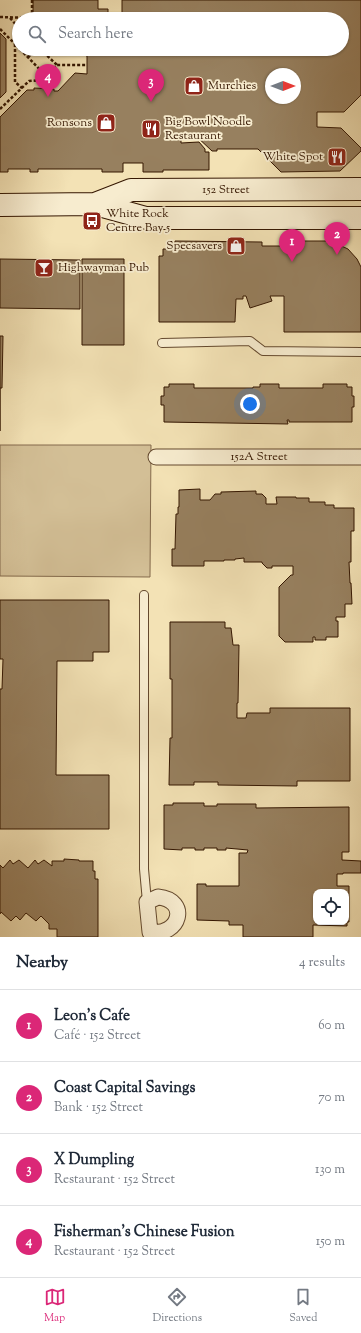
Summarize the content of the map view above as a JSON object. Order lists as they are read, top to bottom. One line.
{"streets":{"main road":["152 Street"],"street":["152A Street"]},"places":{"shop":["Murchies","Ronsons","Specsavers"],"restaurant":["Big Bowl Noodle Restaurant","White Spot"],"bus stop":["White Rock Centre Bay 5"],"bar":["Highwayman Pub"]},"north":"right","page":{"search":"Search here","pins":["4","3","2","1"],"heading":["Nearby","4 results"],"list":[{"mark":"1","name":"Leon's Cafe","note":"Café · 152 Street","value":"60 m"},{"mark":"2","name":"Coast Capital Savings","note":"Bank · 152 Street","value":"70 m"},{"mark":"3","name":"X Dumpling","note":"Restaurant · 152 Street","value":"130 m"},{"mark":"4","name":"Fisherman's Chinese Fusion","note":"Restaurant · 152 Street","value":"150 m"}],"nav":["Map","Directions","Saved"]}}
